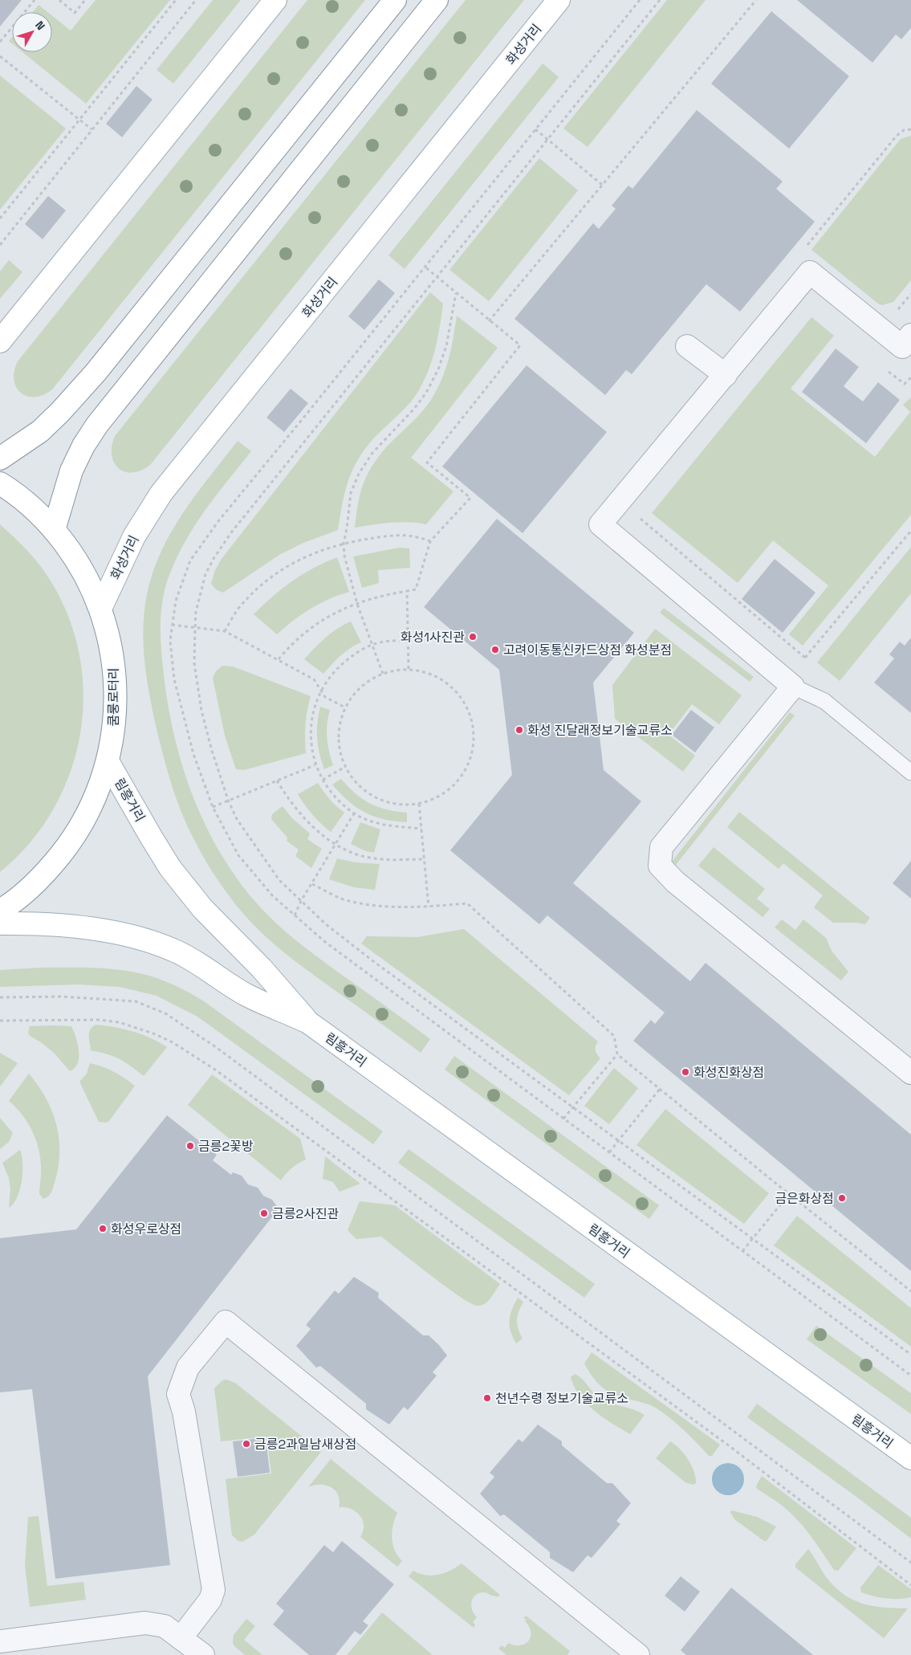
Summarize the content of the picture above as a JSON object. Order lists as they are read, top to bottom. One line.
{"streets":{"main road":["화성거리","쿰룽로터리","림흥거리"]},"crossings":[["화성거리","쿰룽로터리"],["쿰룽로터리","림흥거리"]],"places":["화성1사진관","고려이동통신카드상점 화성분점","화성 진달래정보기술교류소","화성진화상점","금릉2꽃방","금은화상점","금릉2사진관","화성우로상점","천년수령 정보기술교류소","금릉2과일남새상점"],"north":"top right"}
